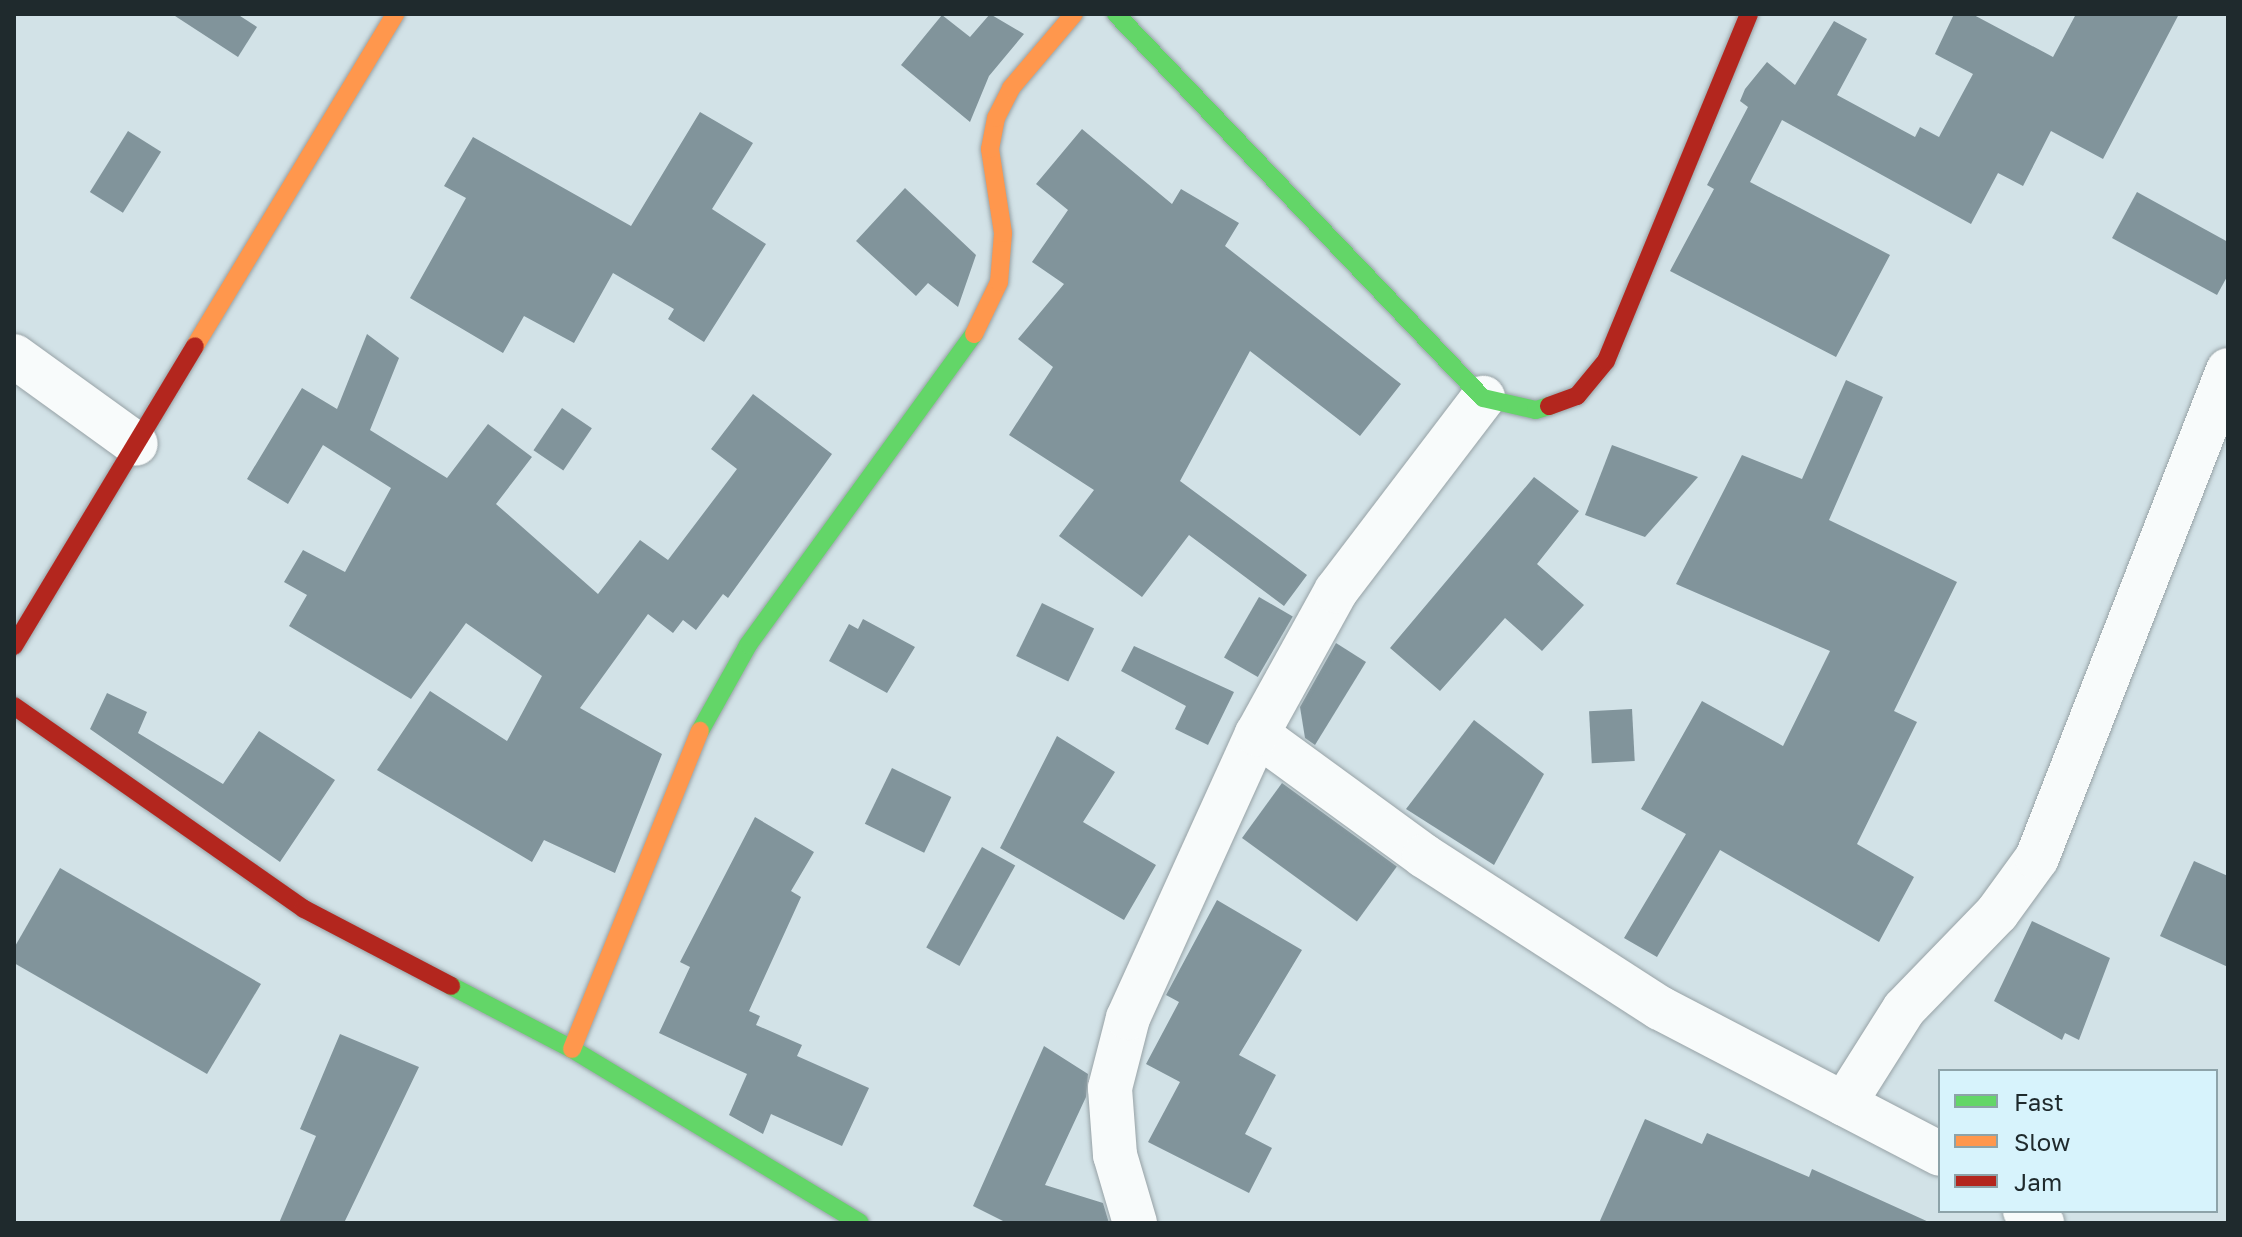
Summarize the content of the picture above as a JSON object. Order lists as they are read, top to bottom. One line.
{"legend":["Fast","Slow","Jam"]}
